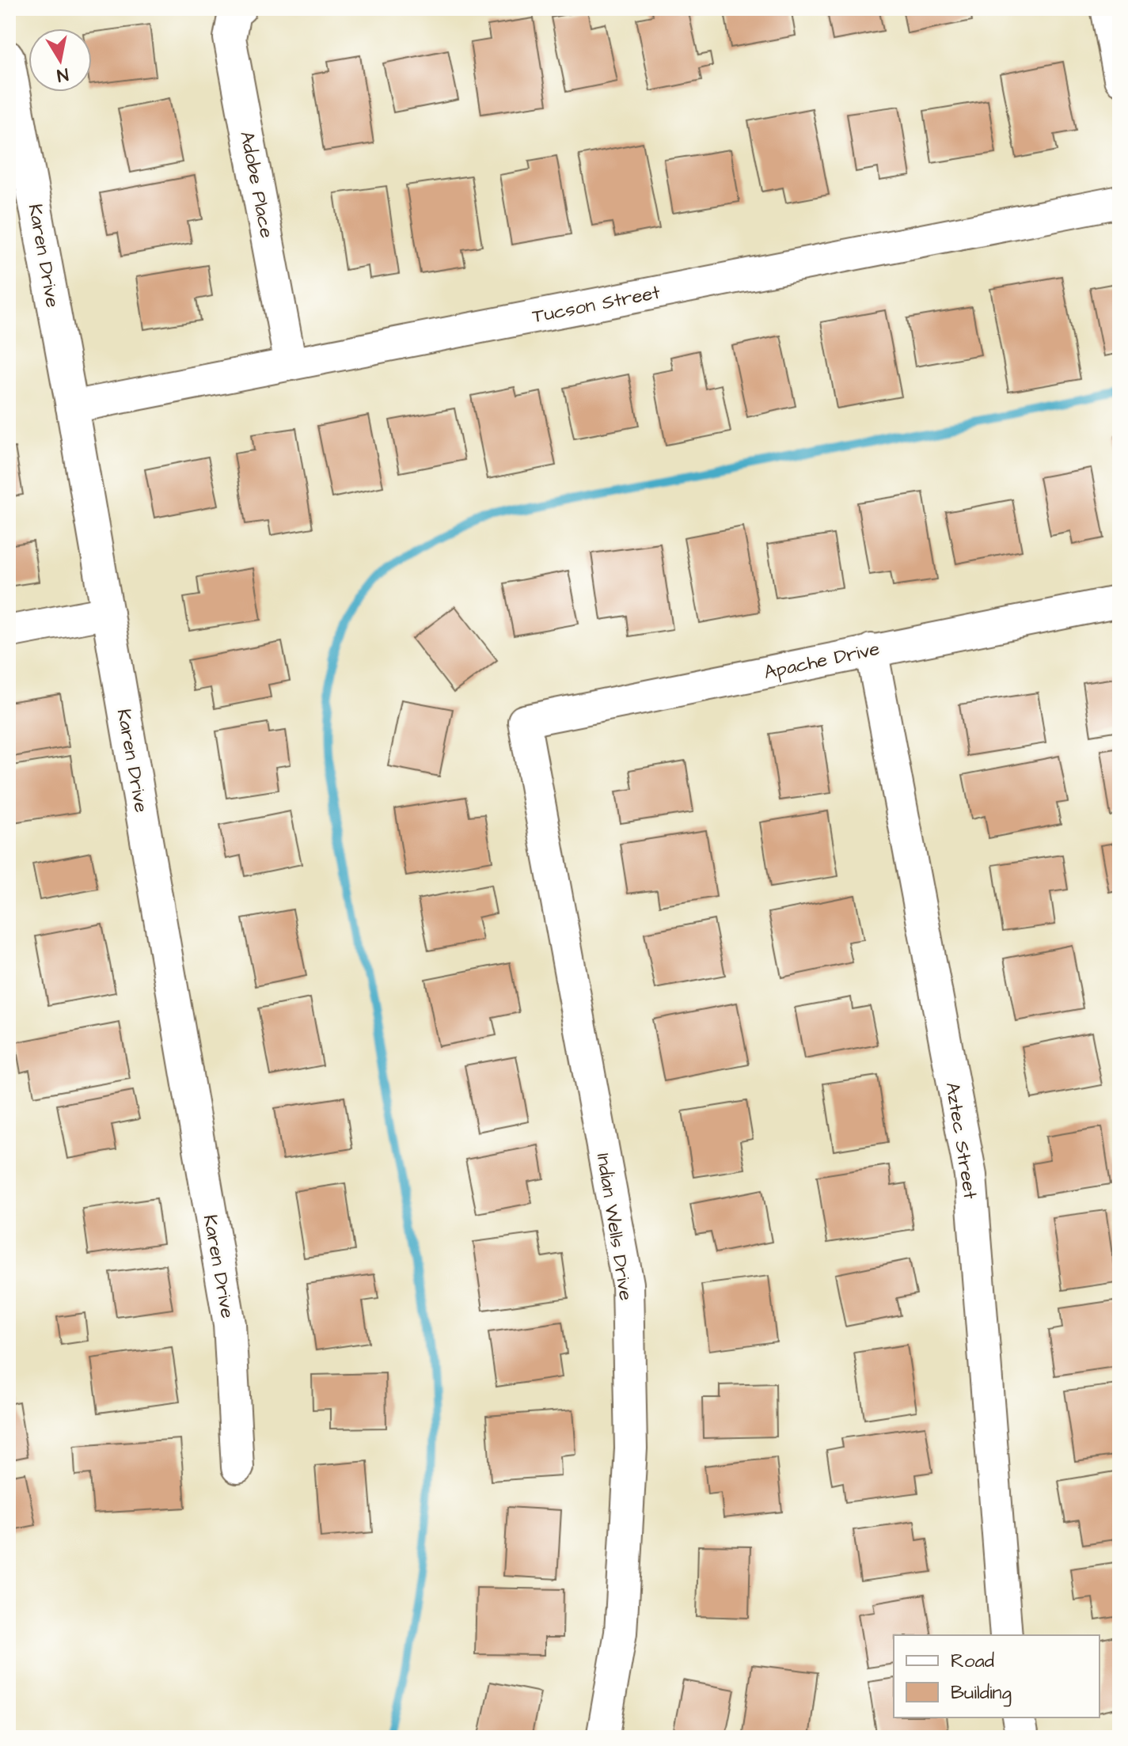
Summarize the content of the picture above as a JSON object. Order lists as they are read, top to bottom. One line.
{"streets":{"street":["Adobe Place","Karen Drive","Tucson Street","Apache Drive","Aztec Street","Indian Wells Drive"]},"crossings":[["Adobe Place","Tucson Street"],["Karen Drive","Tucson Street"],["Apache Drive","Aztec Street"],["Apache Drive","Indian Wells Drive"]],"legend":["Road","Building"],"north":"bottom"}
